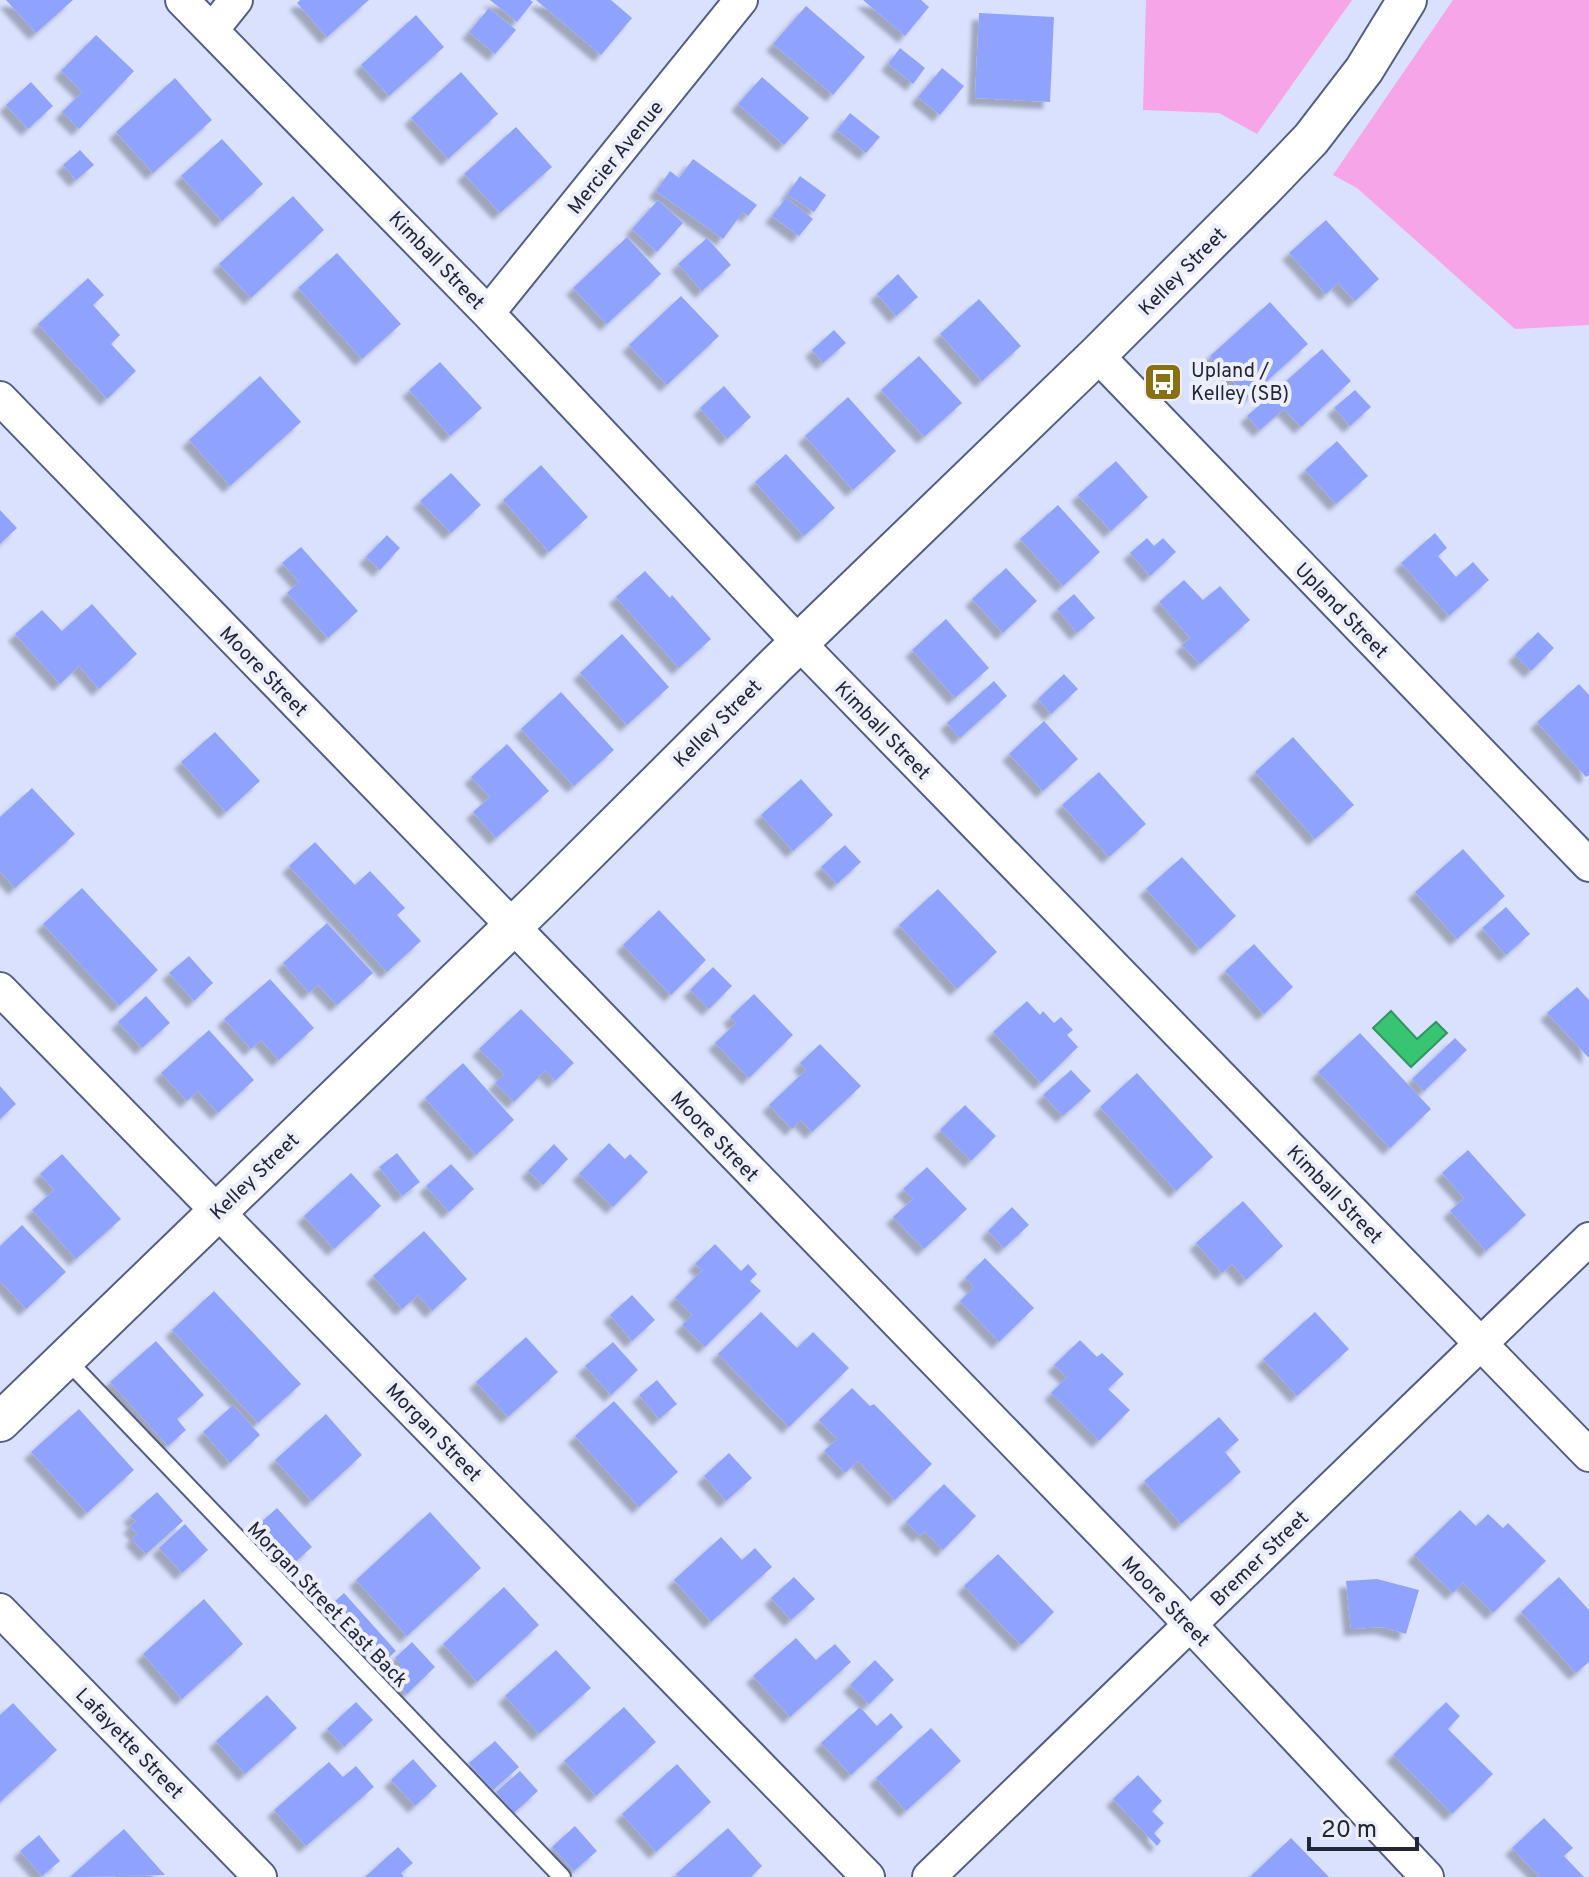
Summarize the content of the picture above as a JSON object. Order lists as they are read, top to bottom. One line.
{"streets":{"street":["Mercier Avenue","Kimball Street","Kelley Street","Upland Street","Moore Street","Morgan Street","Bremer Street","Lafayette Street"],"lane":["Morgan Street East Back"]},"crossings":[["Mercier Avenue","Kimball Street"],["Kimball Street","Kelley Street"],["Kimball Street","Bremer Street"],["Kelley Street","Upland Street"],["Kelley Street","Moore Street"],["Kelley Street","Morgan Street"],["Kelley Street","Morgan Street East Back"],["Moore Street","Bremer Street"]],"places":{"bus stop":["Upland / Kelley (SB)"]},"scale_bar":"20 m"}
